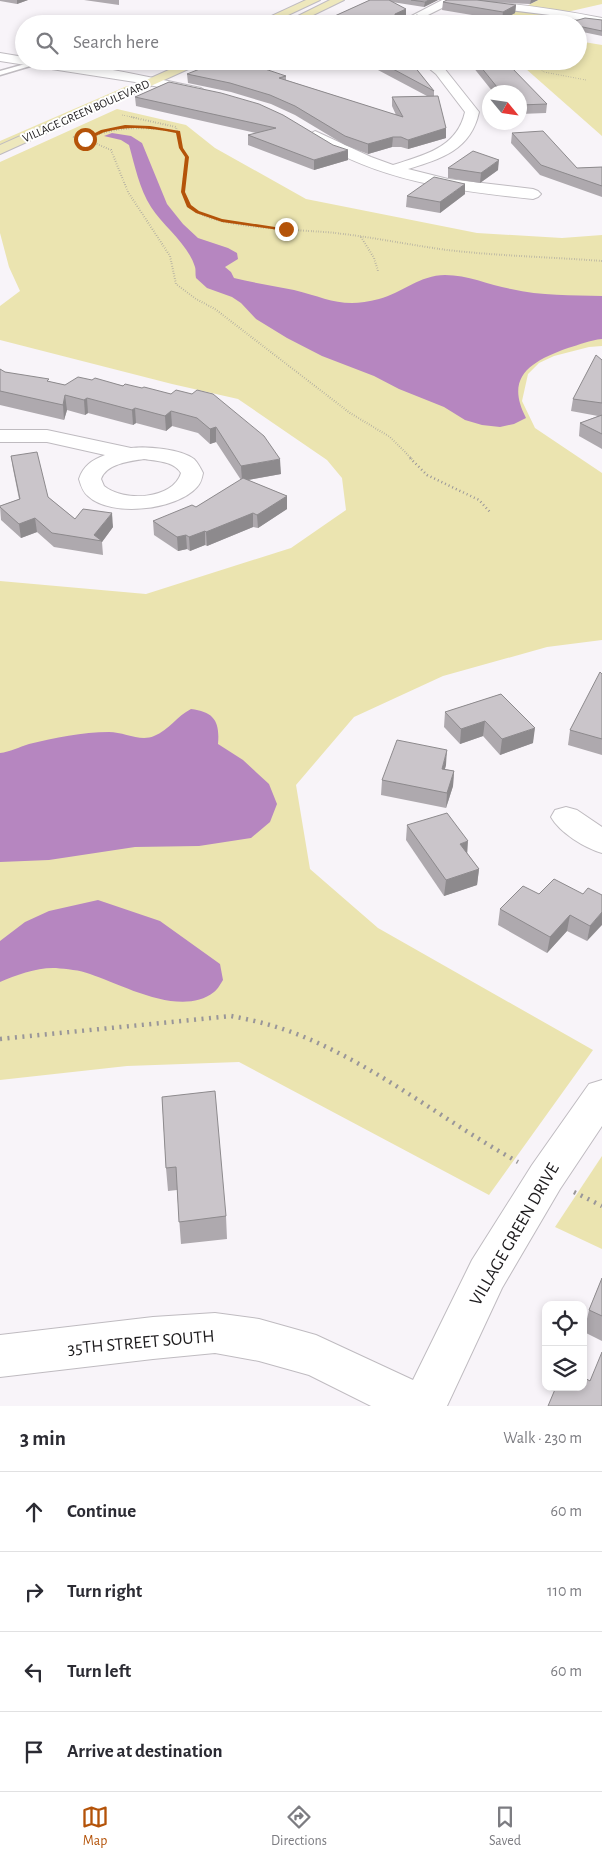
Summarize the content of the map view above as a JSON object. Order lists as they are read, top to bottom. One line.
{"streets":{"street":["VILLAGE GREEN BOULEVARD","VILLAGE GREEN DRIVE","35TH STREET SOUTH"]},"north":"bottom right","page":{"search":"Search here","heading":["3 min","Walk · 230 m"],"list":[["Continue","60 m"],["Turn right","110 m"],["Turn left","60 m"],"Arrive at destination"],"nav":["Map","Directions","Saved"]}}
